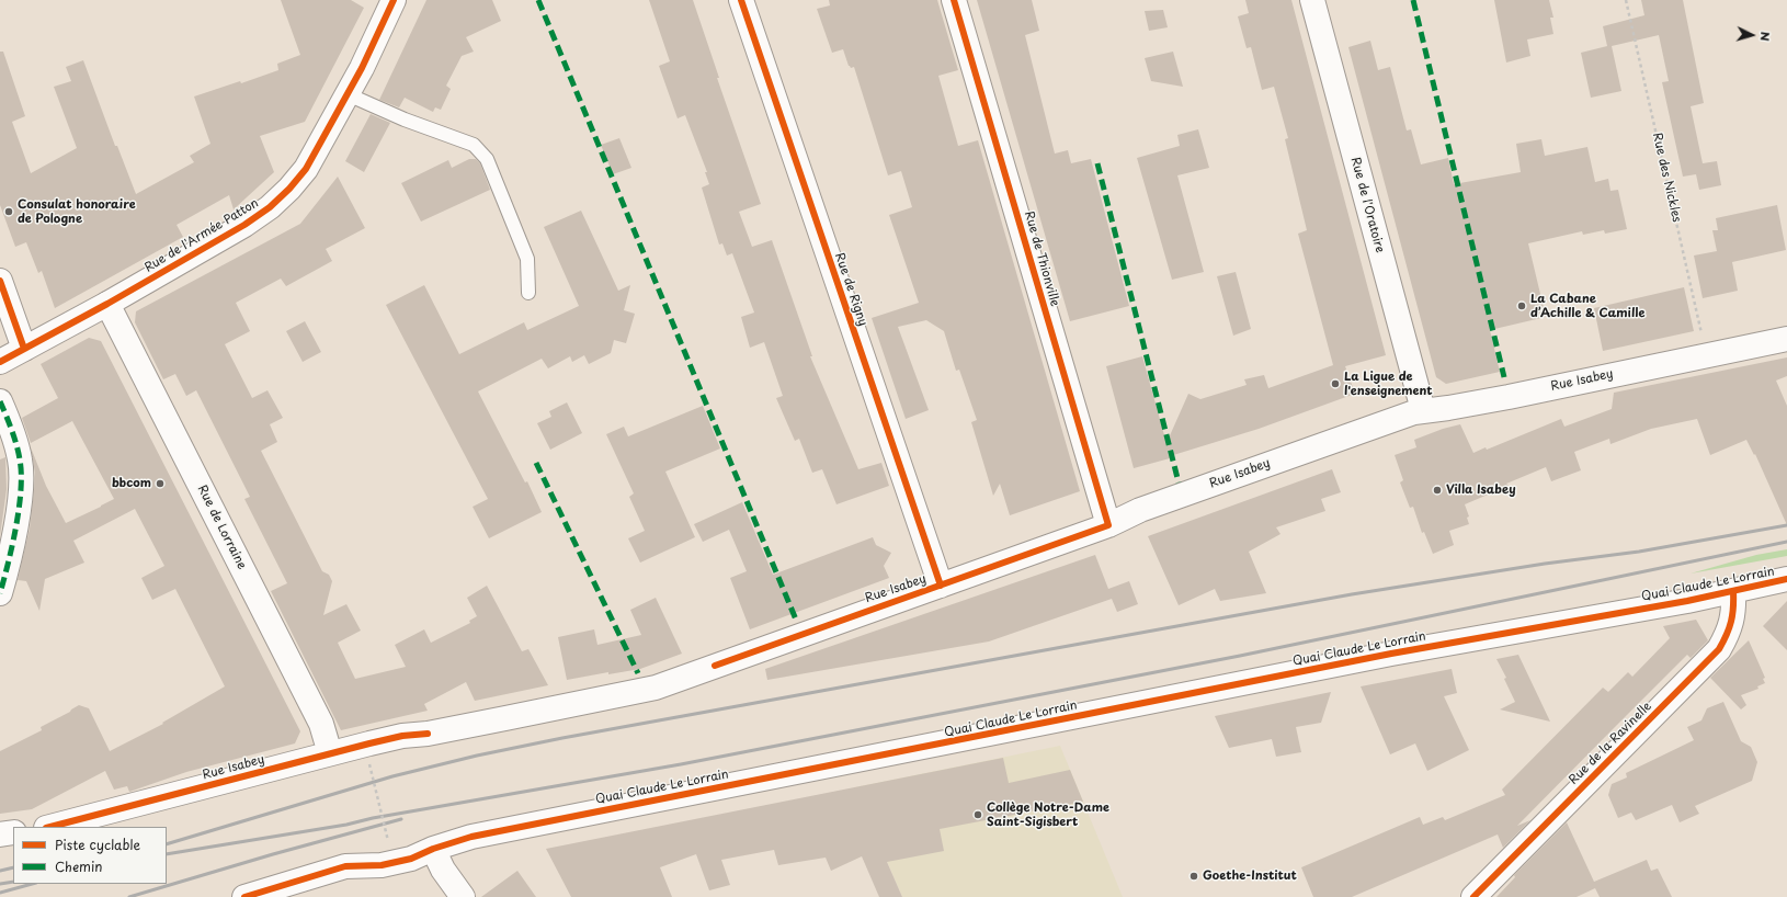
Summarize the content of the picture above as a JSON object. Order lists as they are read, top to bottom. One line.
{"streets":{"street":["Rue de l'Oratoire","Rue de l'Armée Patton","Rue de Thionville","Rue de Rigny","Rue Isabey","Rue de Lorraine","Quai Claude Le Lorrain","Rue de la Ravinelle"],"path":["Rue des Nickles"]},"crossings":[["Rue des Nickles","Rue Isabey"],["Rue de l'Oratoire","Rue Isabey"],["Rue de l'Armée Patton","Rue de Lorraine"],["Rue de Thionville","Rue Isabey"],["Rue de Rigny","Rue Isabey"],["Rue Isabey","Rue de Lorraine"],["Quai Claude Le Lorrain","Rue de la Ravinelle"]],"places":["Consulat honoraire de Pologne","La Cabane d’Achille & Camille","La Ligue de l'enseignement","bbcom","Villa Isabey","Collège Notre-Dame Saint-Sigisbert","Goethe-Institut"],"legend":["Piste cyclable","Chemin"],"north":"right"}
